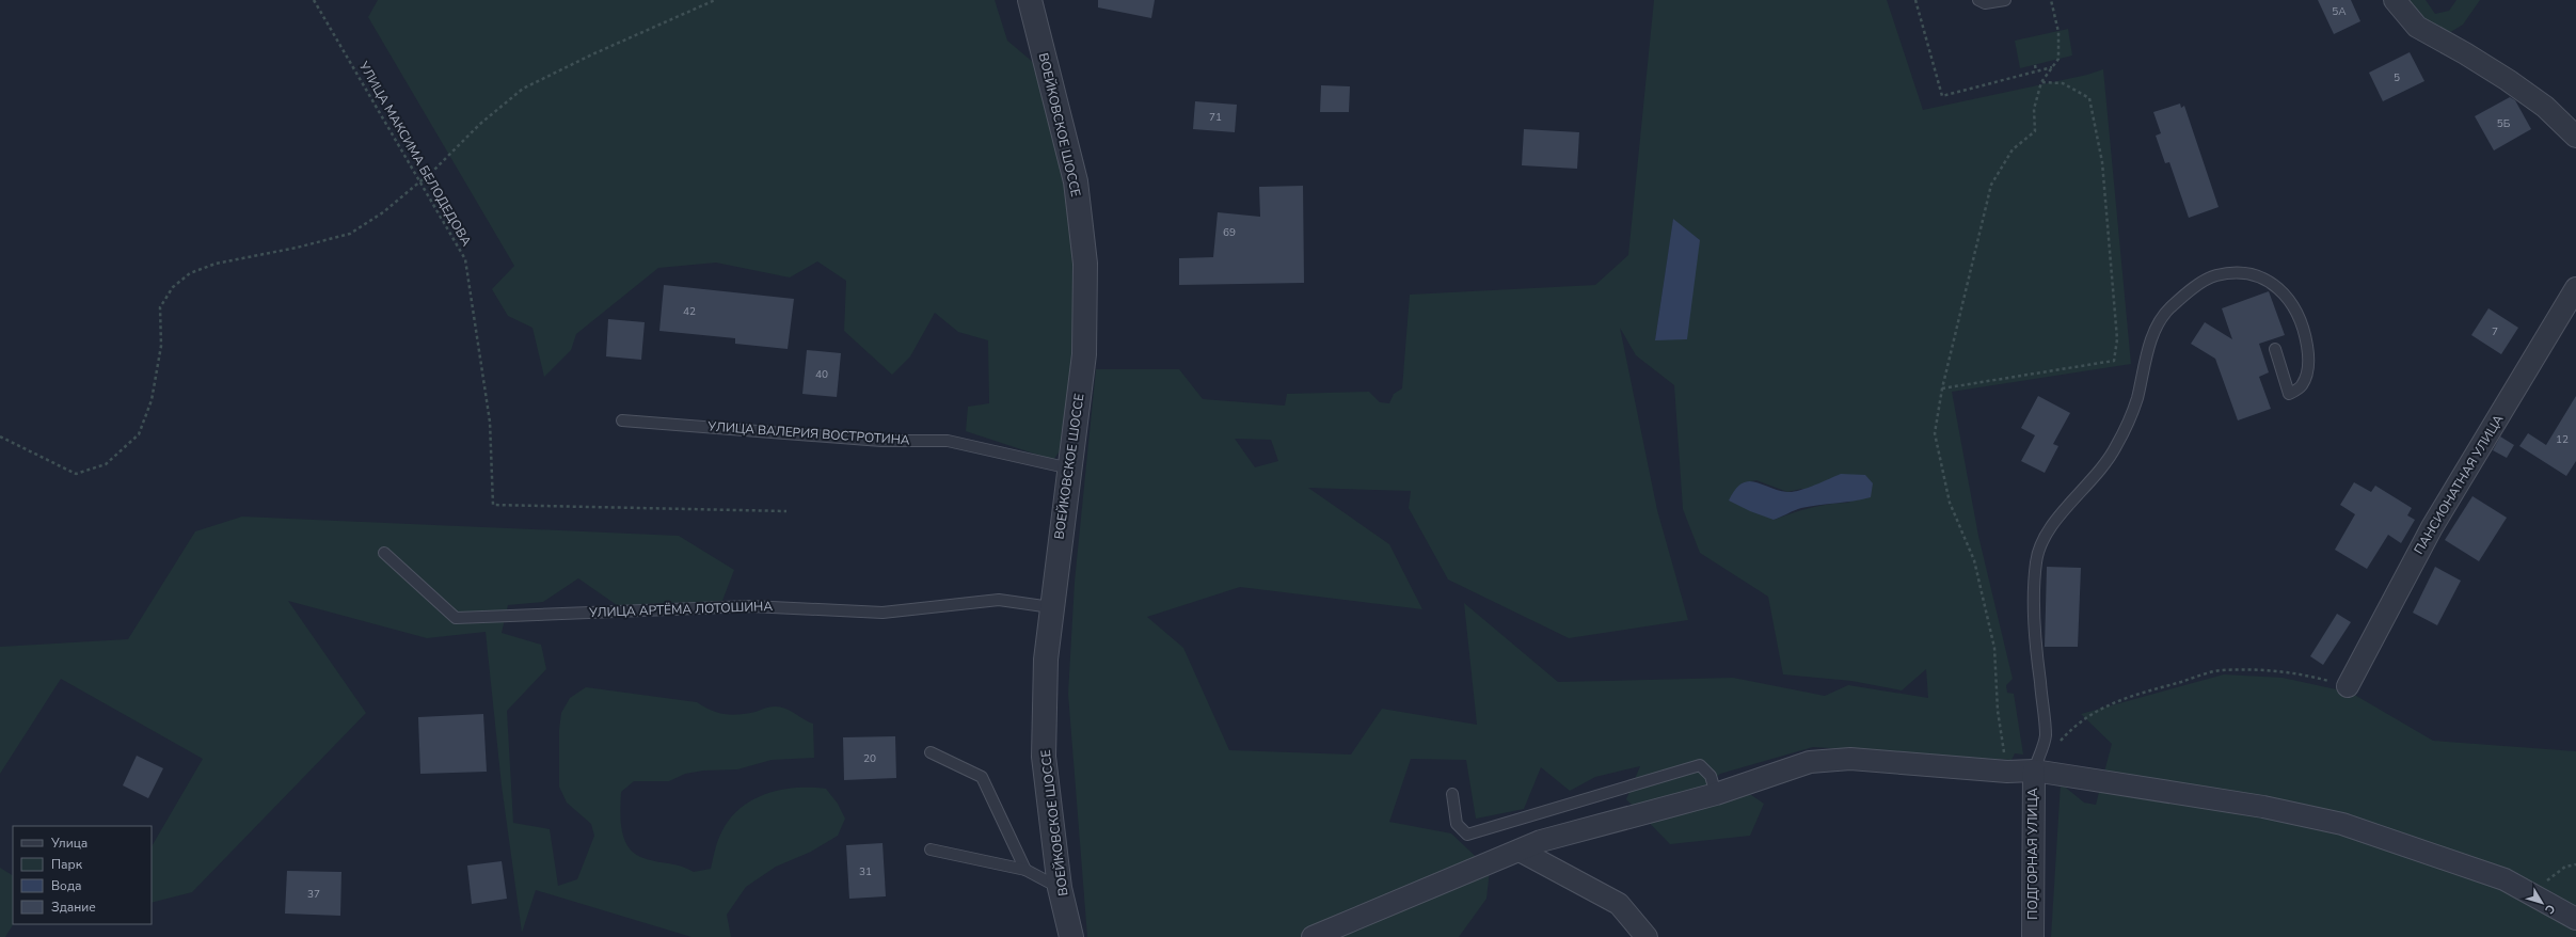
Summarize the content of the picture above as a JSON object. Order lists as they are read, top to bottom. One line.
{"streets":{"street":["ВОЕЙКОВСКОЕ ШОССЕ","ПАНСИОНАТНАЯ УЛИЦА","ПОДГОРНАЯ УЛИЦА"],"lane":["УЛИЦА ВАЛЕРИЯ ВОСТРОТИНА","УЛИЦА АРТЁМА ЛОТОШИНА"],"path":["УЛИЦА МАКСИМА БЕЛОДЕДОВА"]},"crossings":[["ВОЕЙКОВСКОЕ ШОССЕ","УЛИЦА ВАЛЕРИЯ ВОСТРОТИНА"],["ВОЕЙКОВСКОЕ ШОССЕ","УЛИЦА АРТЁМА ЛОТОШИНА"]],"house_numbers":["5А","5","71","5Б","69","42","7","40","12","20","31","37"],"legend":["Улица","Парк","Вода","Здание"],"north":"bottom right"}
